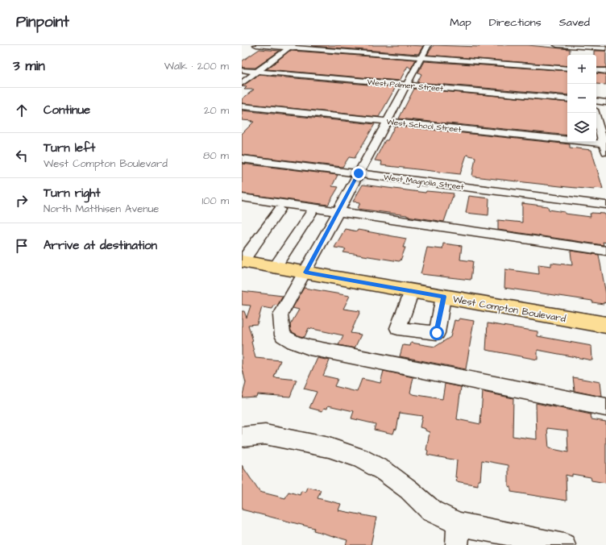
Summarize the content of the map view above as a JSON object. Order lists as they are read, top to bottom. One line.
{"streets":{"main road":["West Compton Boulevard"],"street":["West Palmer Street","West School Street","West Magnolia Street"]},"page":{"header":"Pinpoint","nav":["Map","Directions","Saved"],"heading":["3 min","Walk · 200 m"],"map_buttons":["+","−"],"list":[["Continue","20 m"],["Turn left","West Compton Boulevard","80 m"],["Turn right","North Matthisen Avenue","100 m"],"Arrive at destination"]}}
